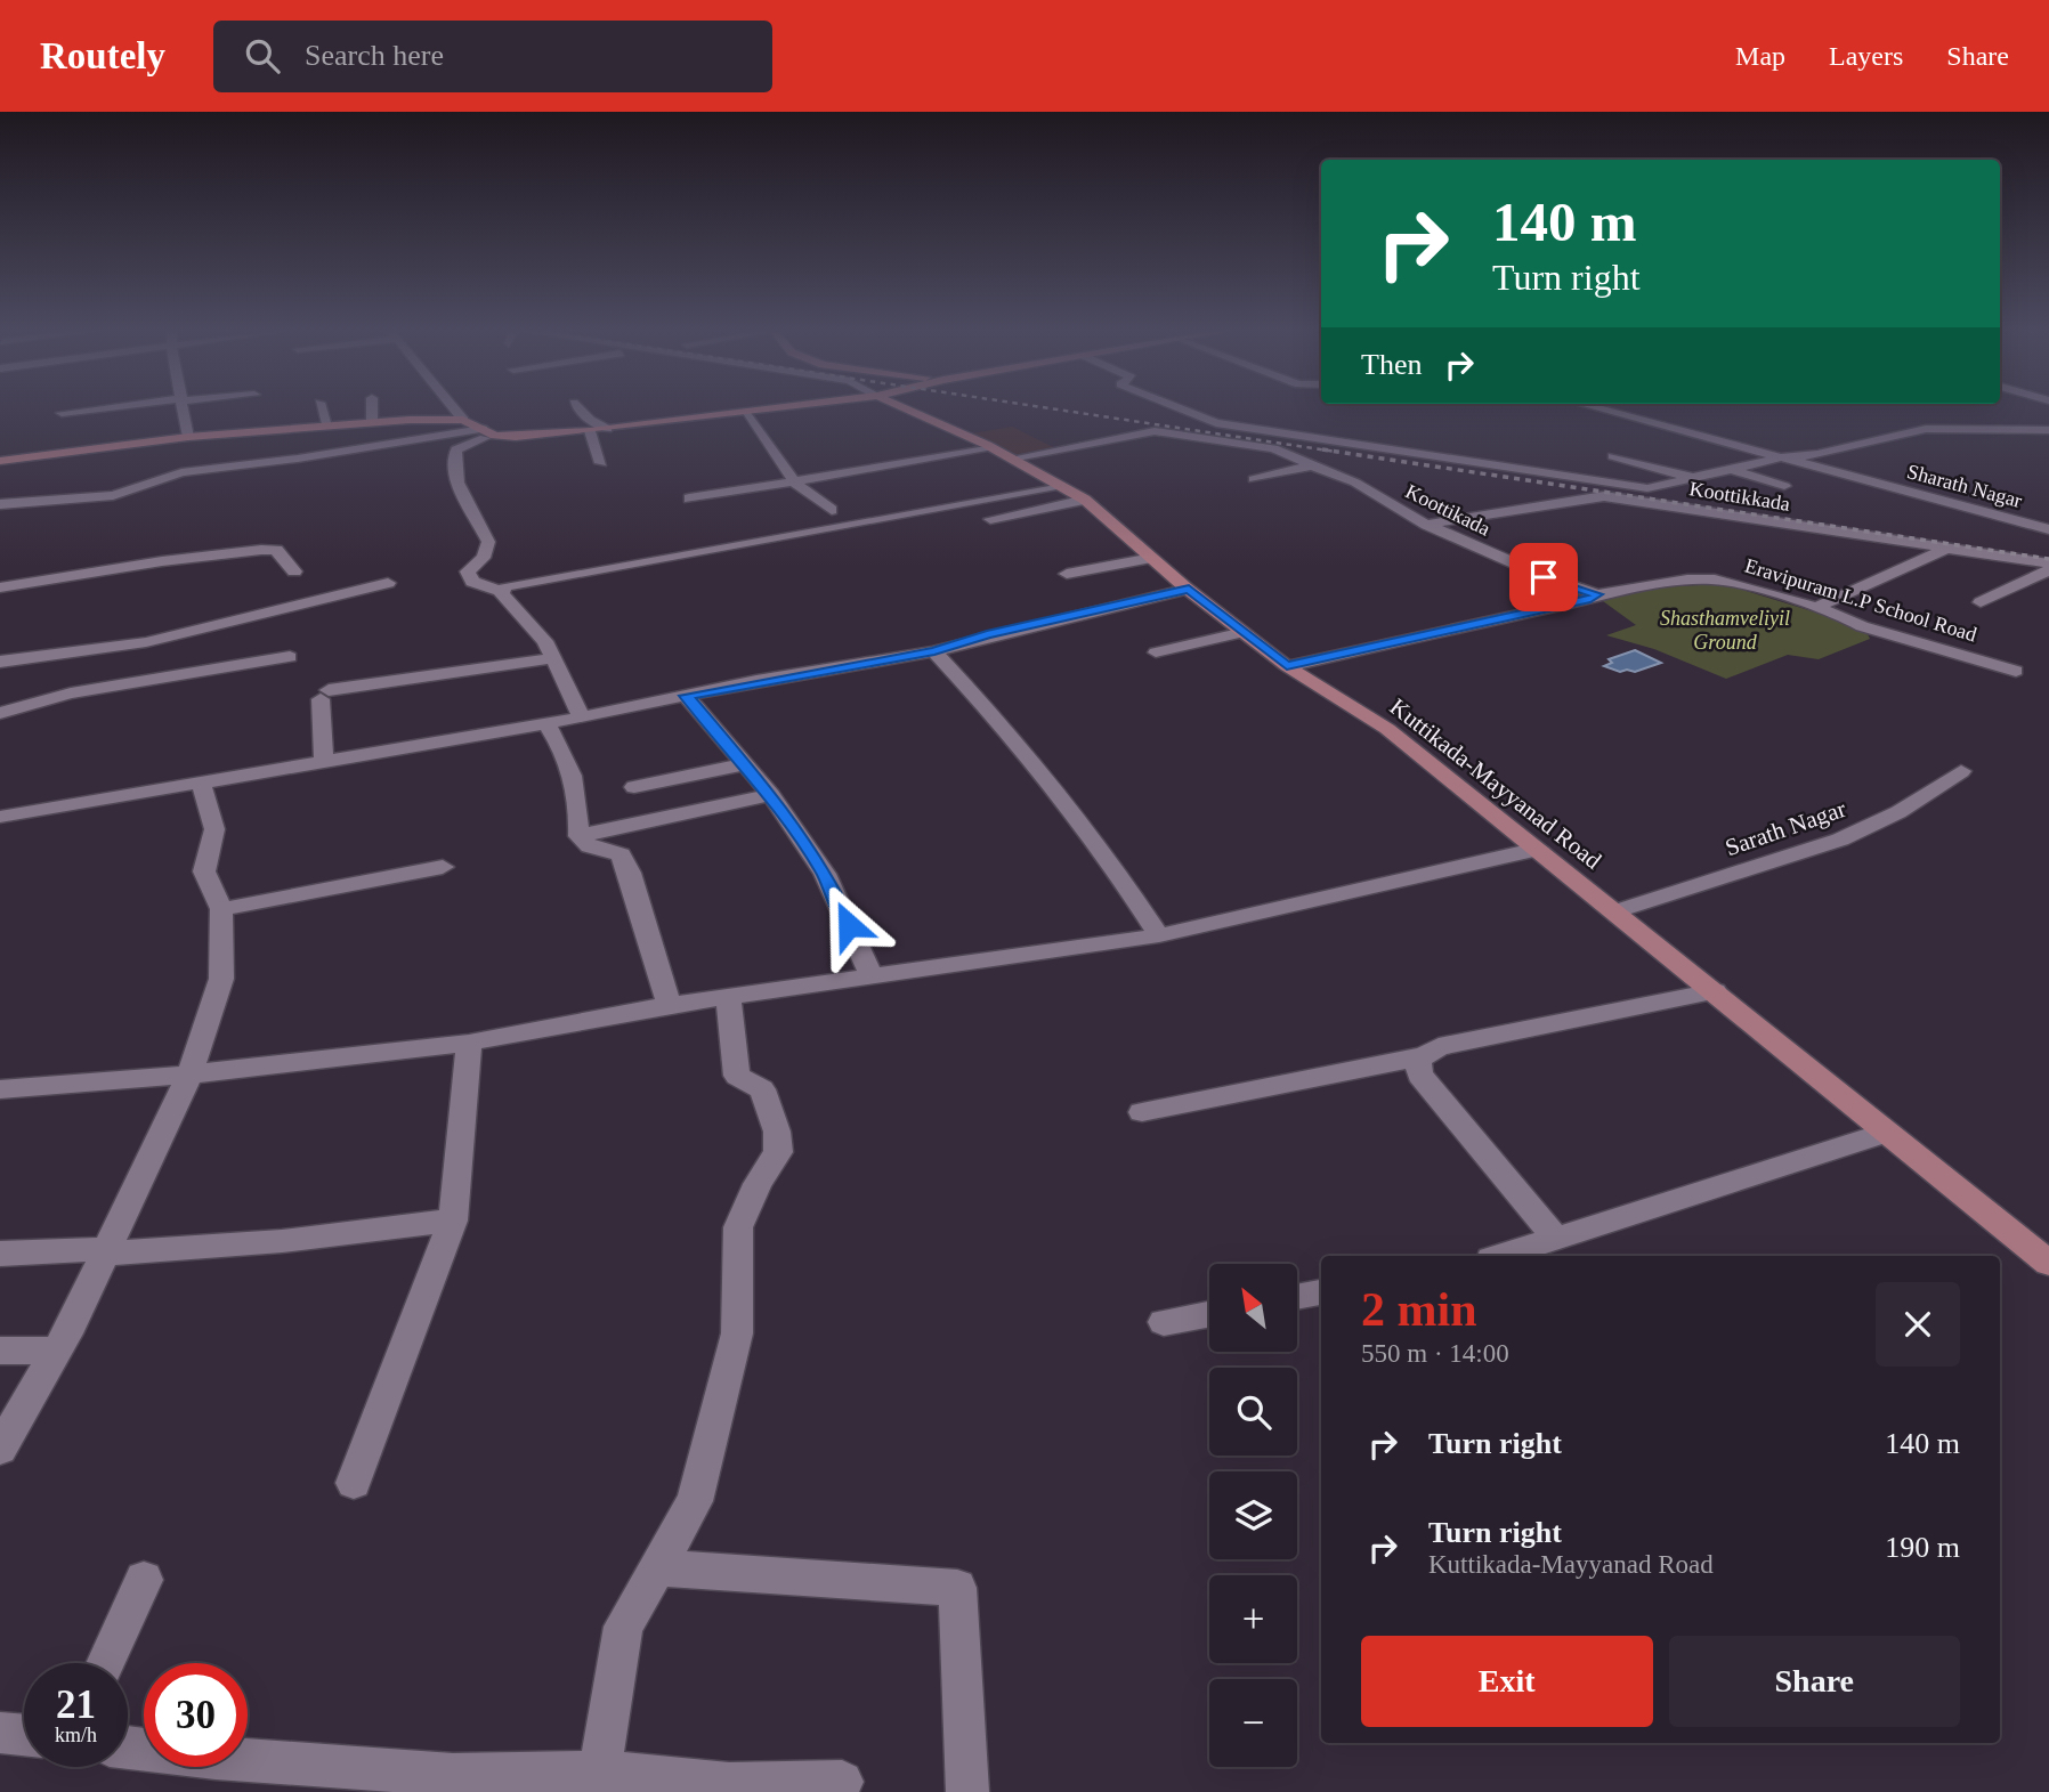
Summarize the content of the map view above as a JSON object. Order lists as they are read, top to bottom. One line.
{"streets":{"main road":["Kuttikada-Mayyanad Road"],"street":["Sharath Nagar","Koottikkada","Koottikada","Eravipuram L.P School Road","Sarath Nagar"]},"crossings":[["Koottikkada","Koottikada"],["Koottikada","Eravipuram L.P School Road"],["Kuttikada-Mayyanad Road","Sarath Nagar"]],"parks":["Shasthamveliyil Ground"],"north":"top left","page":{"header":"Routely","search":"Search here","nav":["Map","Layers","Share"],"turn":["140 m","Turn right"],"then":"Then","heading":["2 min","550 m · 14:00"],"map_buttons":["+","−"],"list":[{"name":"Turn right","value":"140 m"},{"name":"Turn right","note":"Kuttikada-Mayyanad Road","value":"190 m"}],"buttons":["Exit","Share"],"speed":"21 km/h","limit":"30"}}
